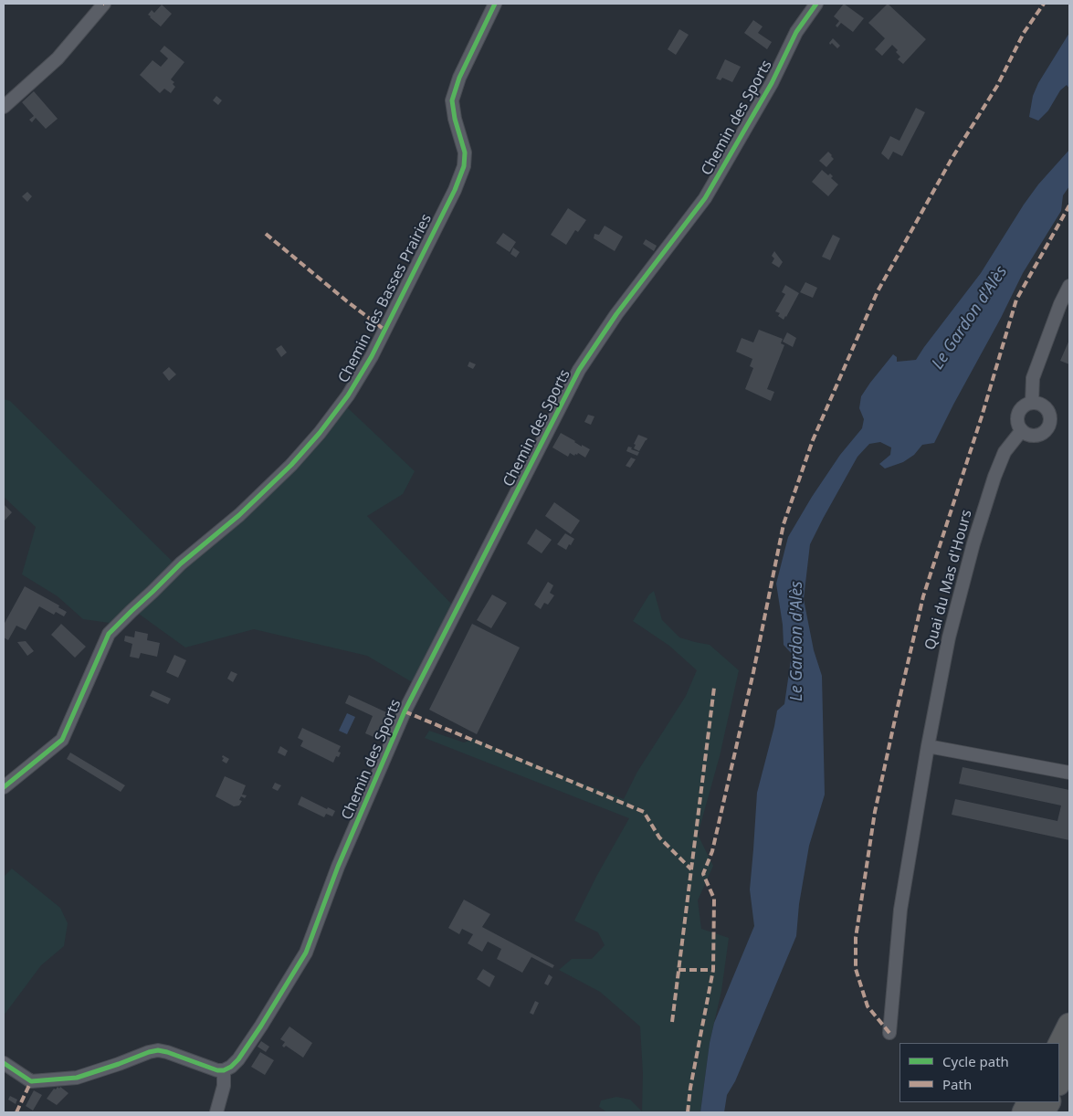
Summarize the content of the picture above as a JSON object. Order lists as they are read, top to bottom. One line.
{"streets":{"street":["Chemin des Sports","Chemin des Basses Prairies","Quai du Mas d'Hours"]},"water":["Le Gardon d'Alès"],"legend":["Cycle path","Path"]}
